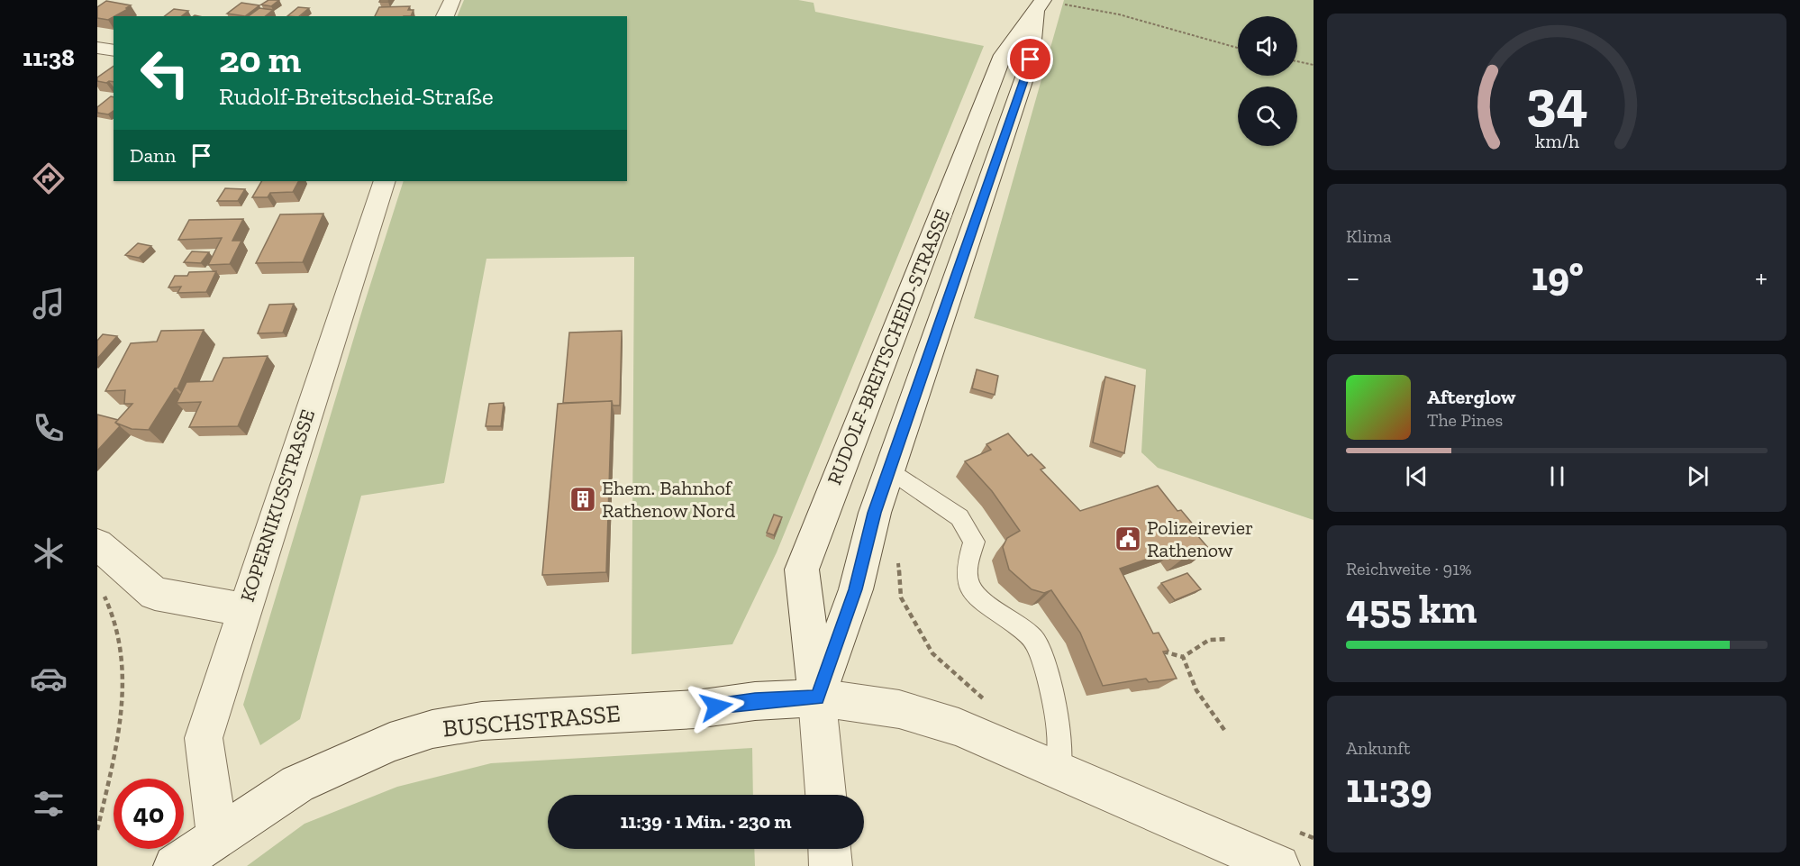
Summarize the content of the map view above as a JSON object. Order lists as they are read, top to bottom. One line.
{"streets":{"street":["RUDOLF-BREITSCHEID-STRASSE","KOPERNIKUSSTRASSE","BUSCHSTRASSE"]},"crossings":[["RUDOLF-BREITSCHEID-STRASSE","BUSCHSTRASSE"],["KOPERNIKUSSTRASSE","BUSCHSTRASSE"]],"places":{"building":["Ehem. Bahnhof Rathenow Nord"],"public building":["Polizeirevier Rathenow"]},"page":{"tabs":"11:38","turn":["20 m","Rudolf-Breitscheid-Straße"],"then":"Dann","tile":["Klima",["Reichweite · 91%","455 km"],["Ankunft","11:39"]],"heat":["−","19°","+"],"song":["Afterglow","The Pines"],"limit":"40","trip":"11:39 · 1 Min. · 230 m","gauge":["34","km/h"]}}
